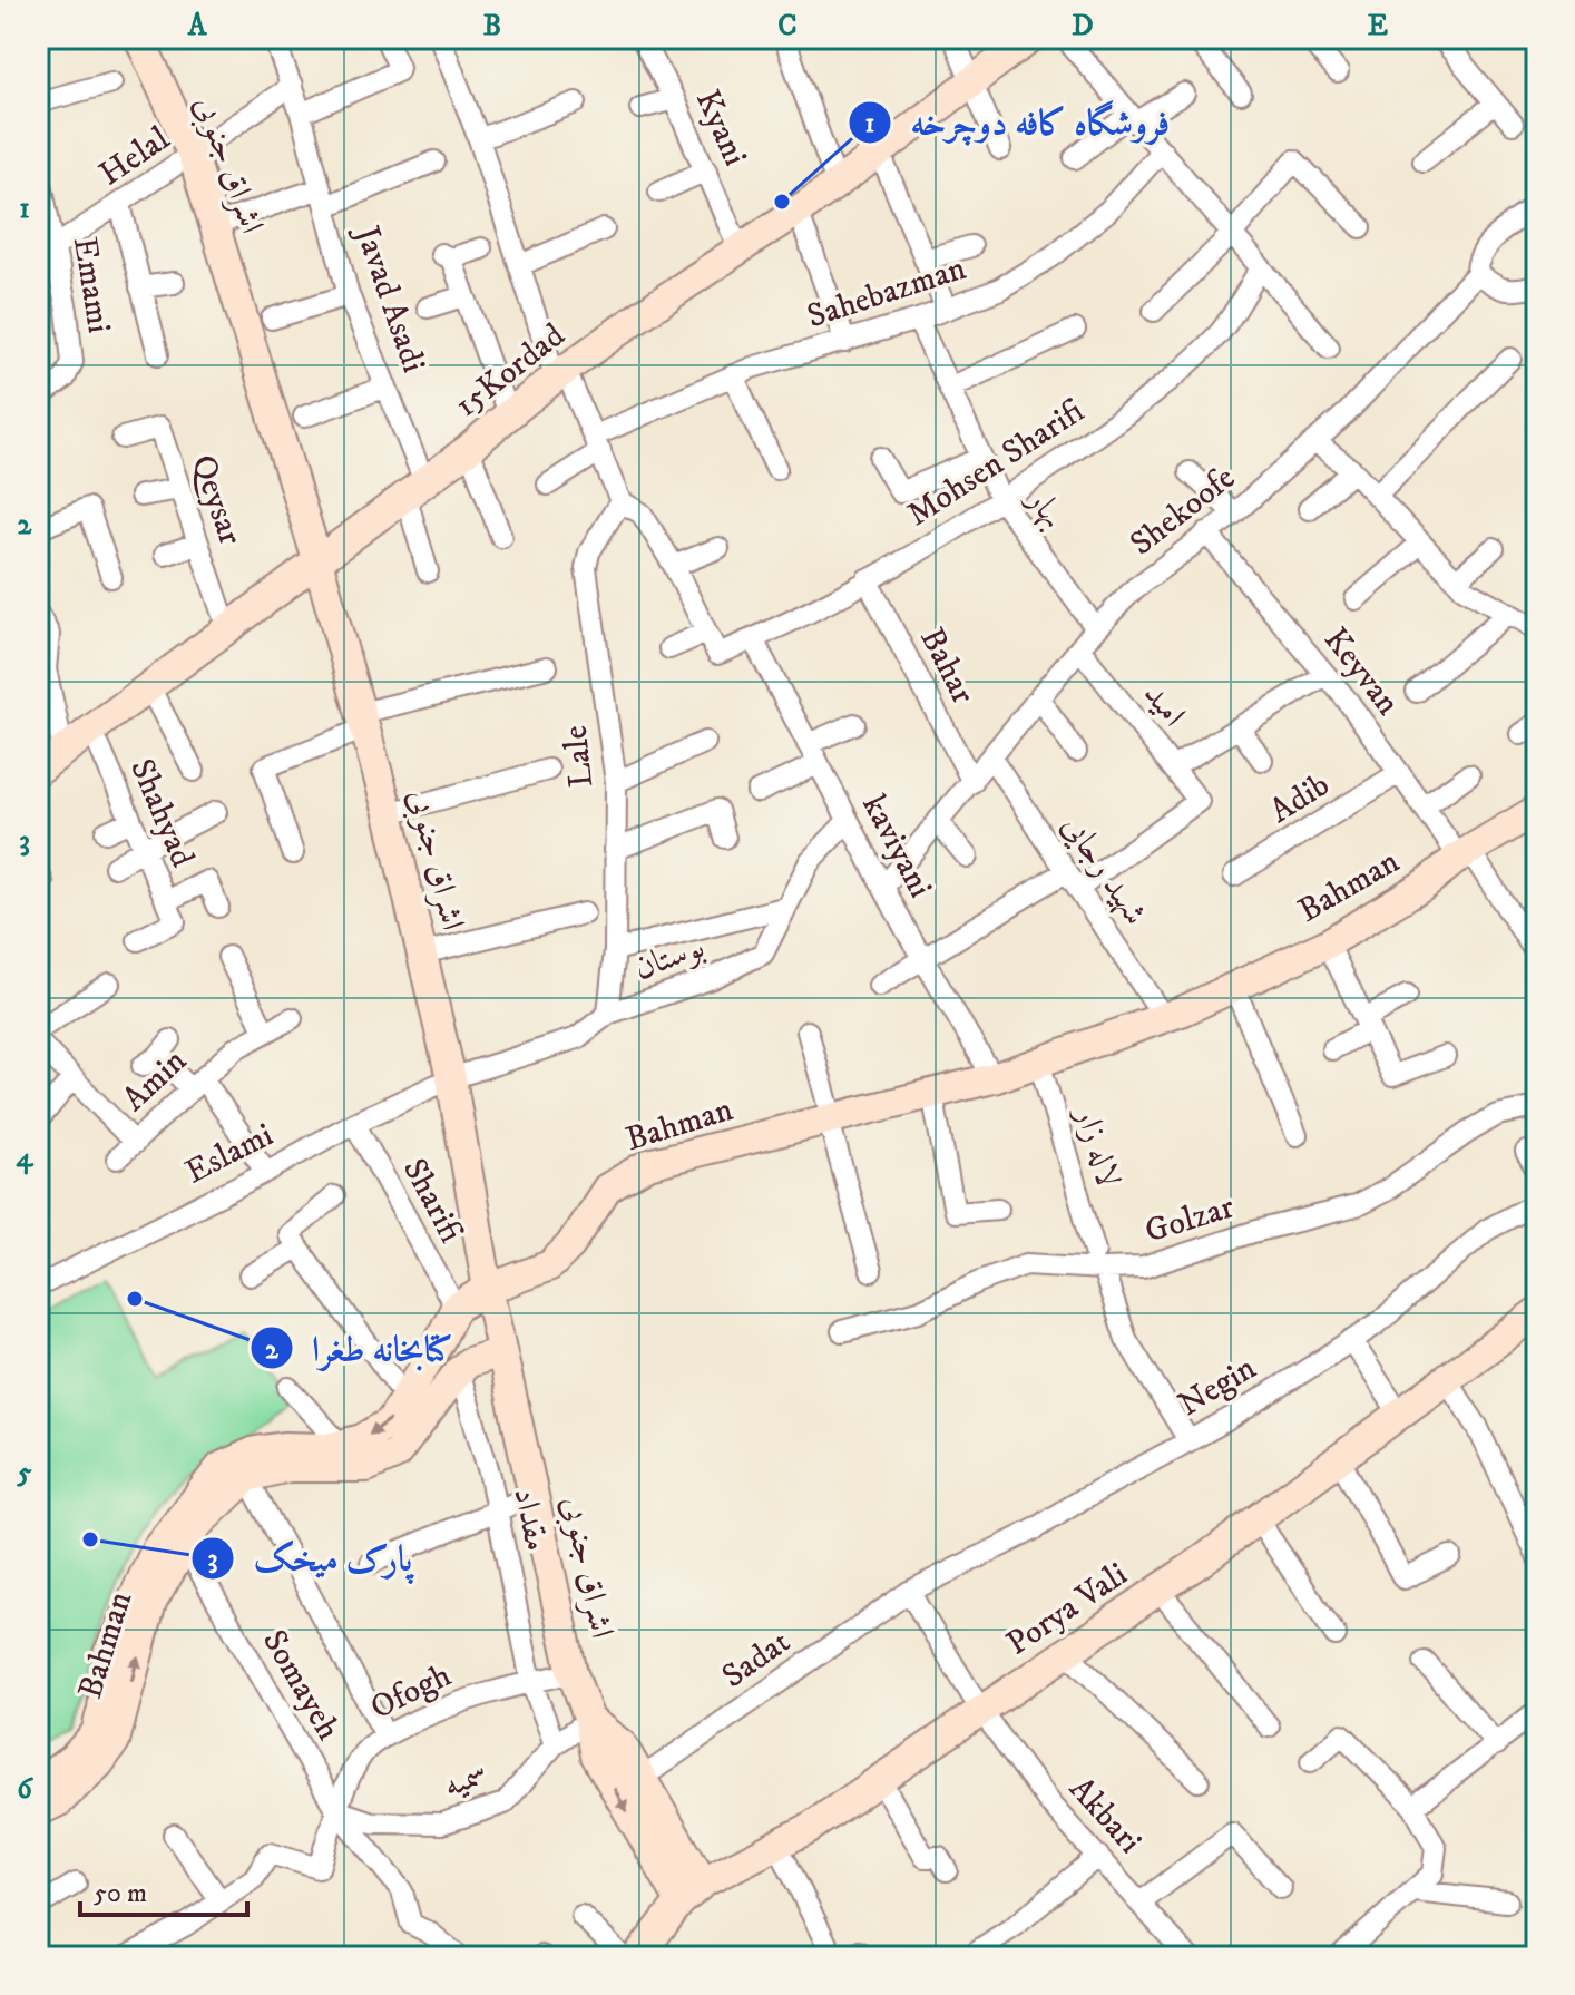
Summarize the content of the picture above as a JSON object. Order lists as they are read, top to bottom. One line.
{"streets":{"street":["Kyani","Helal","اشراق جنوبی","Emami","Sahebazman","Javad Asadi","15Kordad","Mohsen Sharifi","Qeysar","بهار","Shekoofe","Bahar","Keyvan","امید","Lale","Adib","Shahyad","kaviyani","شهید رجایی","Bahman","بوستان","Amin","لاله زار","Eslami","Sharifi","Golzar","Negin","مقداد","Porya Vali","Sadat","Somayeh","Ofogh","سمیه","Akbari"]},"crossings":[["Kyani","15Kordad"],["Helal","اشراق جنوبی"],["Helal","Emami"],["Helal","Javad Asadi"],["اشراق جنوبی","15Kordad"],["اشراق جنوبی","Bahman"],["اشراق جنوبی","بوستان"],["اشراق جنوبی","Eslami"],["اشراق جنوبی","Porya Vali"],["اشراق جنوبی","Ofogh"],["اشراق جنوبی","سمیه"],["Sahebazman","بهار"],["Javad Asadi","15Kordad"],["15Kordad","Qeysar"],["15Kordad","Shahyad"],["Mohsen Sharifi","بهار"],["Mohsen Sharifi","Bahar"],["Mohsen Sharifi","kaviyani"],["بهار","Shekoofe"],["Shekoofe","Bahar"],["Shekoofe","Keyvan"],["Shekoofe","امید"],["Shekoofe","kaviyani"],["Shekoofe","شهید رجایی"],["Keyvan","Adib"],["Keyvan","Bahman"],["امید","شهید رجایی"],["Lale","بوستان"],["kaviyani","Bahman"],["kaviyani","بوستان"],["شهید رجایی","Bahman"],["Bahman","لاله زار"],["Bahman","Sharifi"],["Bahman","مقداد"],["Bahman","Somayeh"],["بوستان","Eslami"],["لاله زار","Golzar"],["لاله زار","Negin"],["Eslami","Sharifi"],["Negin","Sadat"],["Negin","Akbari"],["مقداد","Ofogh"],["مقداد","سمیه"],["Porya Vali","Akbari"],["Sadat","Akbari"],["Somayeh","Ofogh"],["Somayeh","سمیه"],["Ofogh","سمیه"]],"places":["فروشگاه کافه دوچرخه","کتابخانه طغرا","پارک میخک"],"scale_bar":"50 m","grid":{"columns":["A","B","C","D","E"],"rows":["1","2","3","4","5","6"]}}
